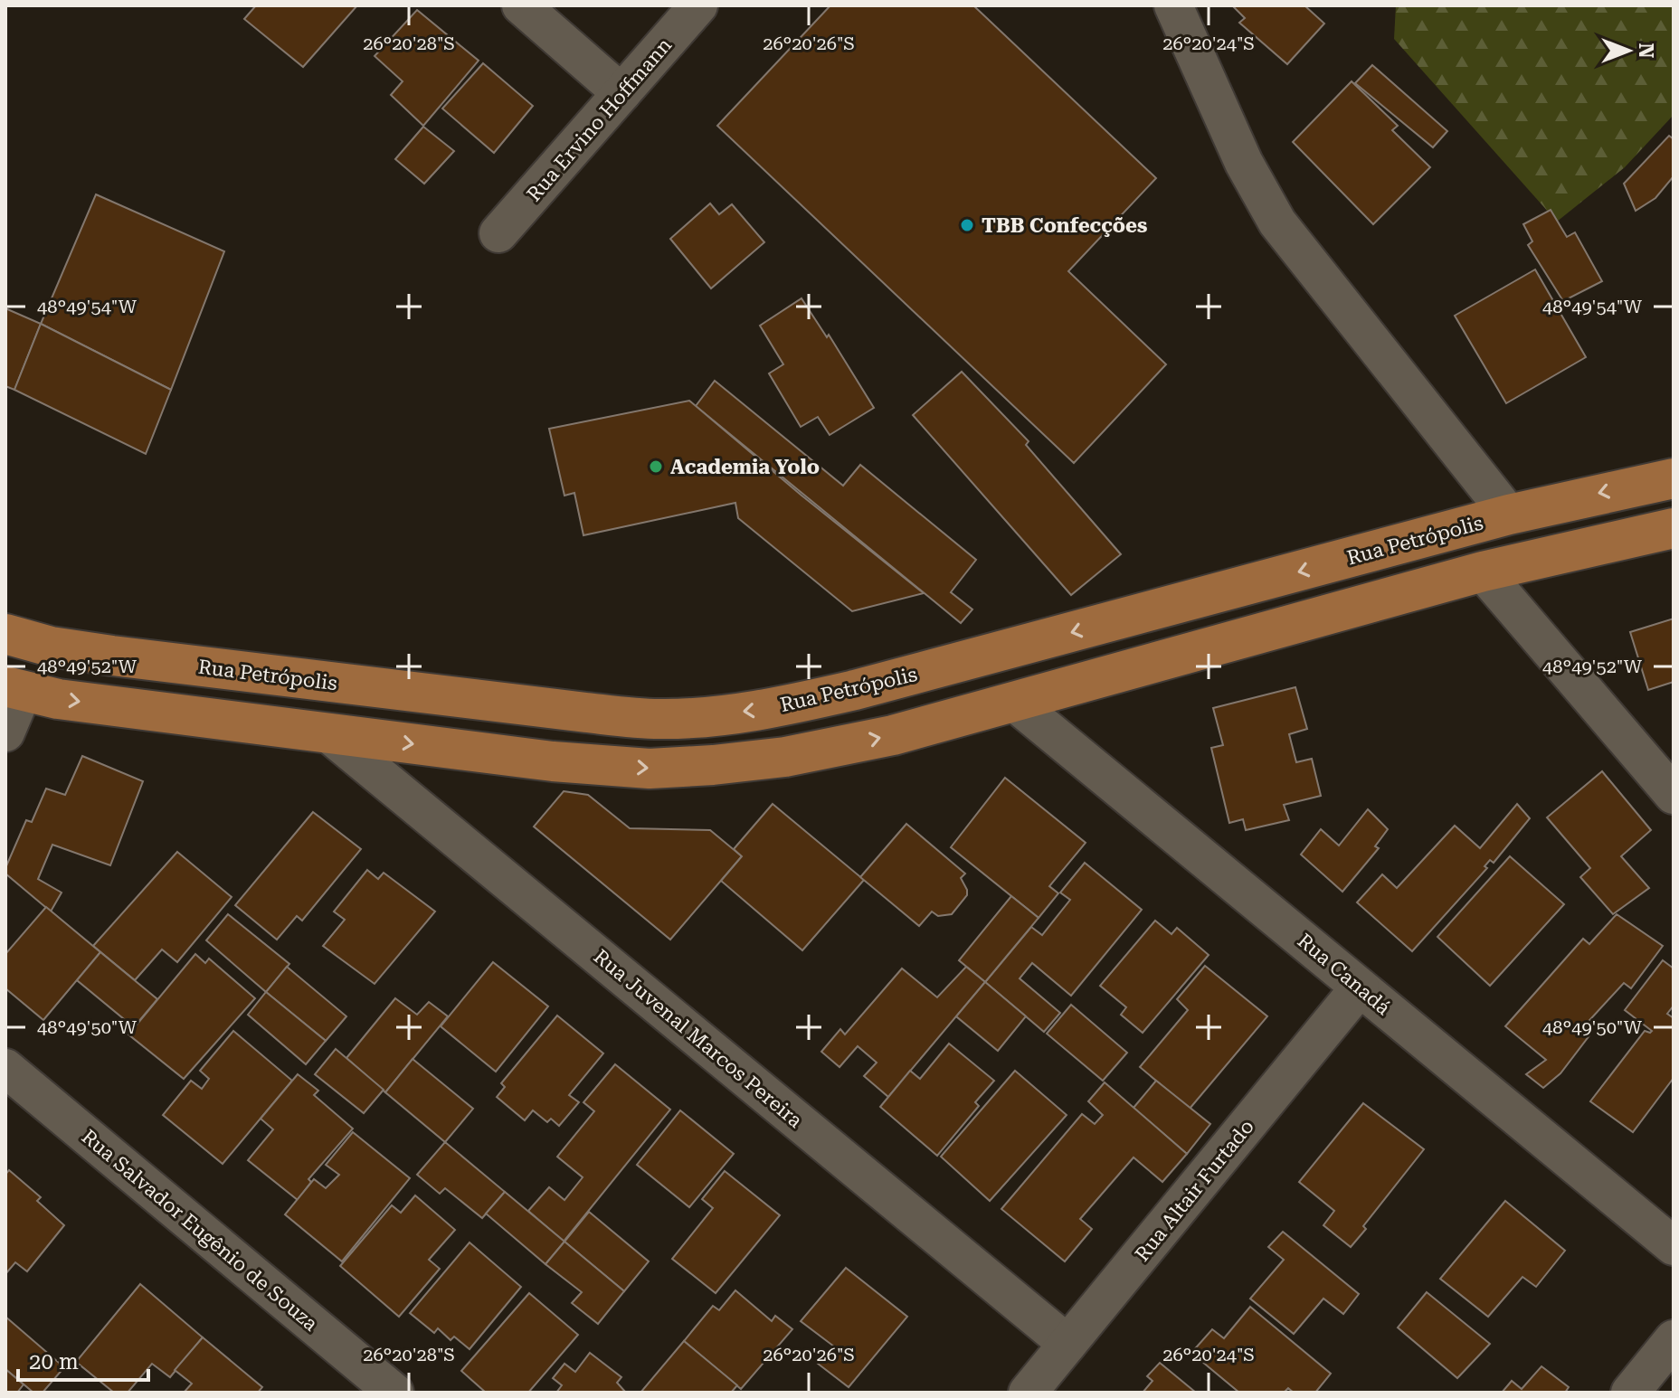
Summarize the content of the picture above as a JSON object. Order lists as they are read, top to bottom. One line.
{"streets":{"main road":["Rua Petrópolis"],"street":["Rua Ervino Hoffmann","Rua Canadá","Rua Juvenal Marcos Pereira","Rua Altair Furtado","Rua Salvador Eugênio de Souza"]},"crossings":[["Rua Canadá","Rua Altair Furtado"],["Rua Juvenal Marcos Pereira","Rua Altair Furtado"]],"places":["TBB Confecções","Academia Yolo"],"scale_bar":"20 m","north":"right","coordinates":["26°20'28\"S","26°20'26\"S","26°20'24\"S","48°49'54\"W","48°49'52\"W","48°49'50\"W"]}
